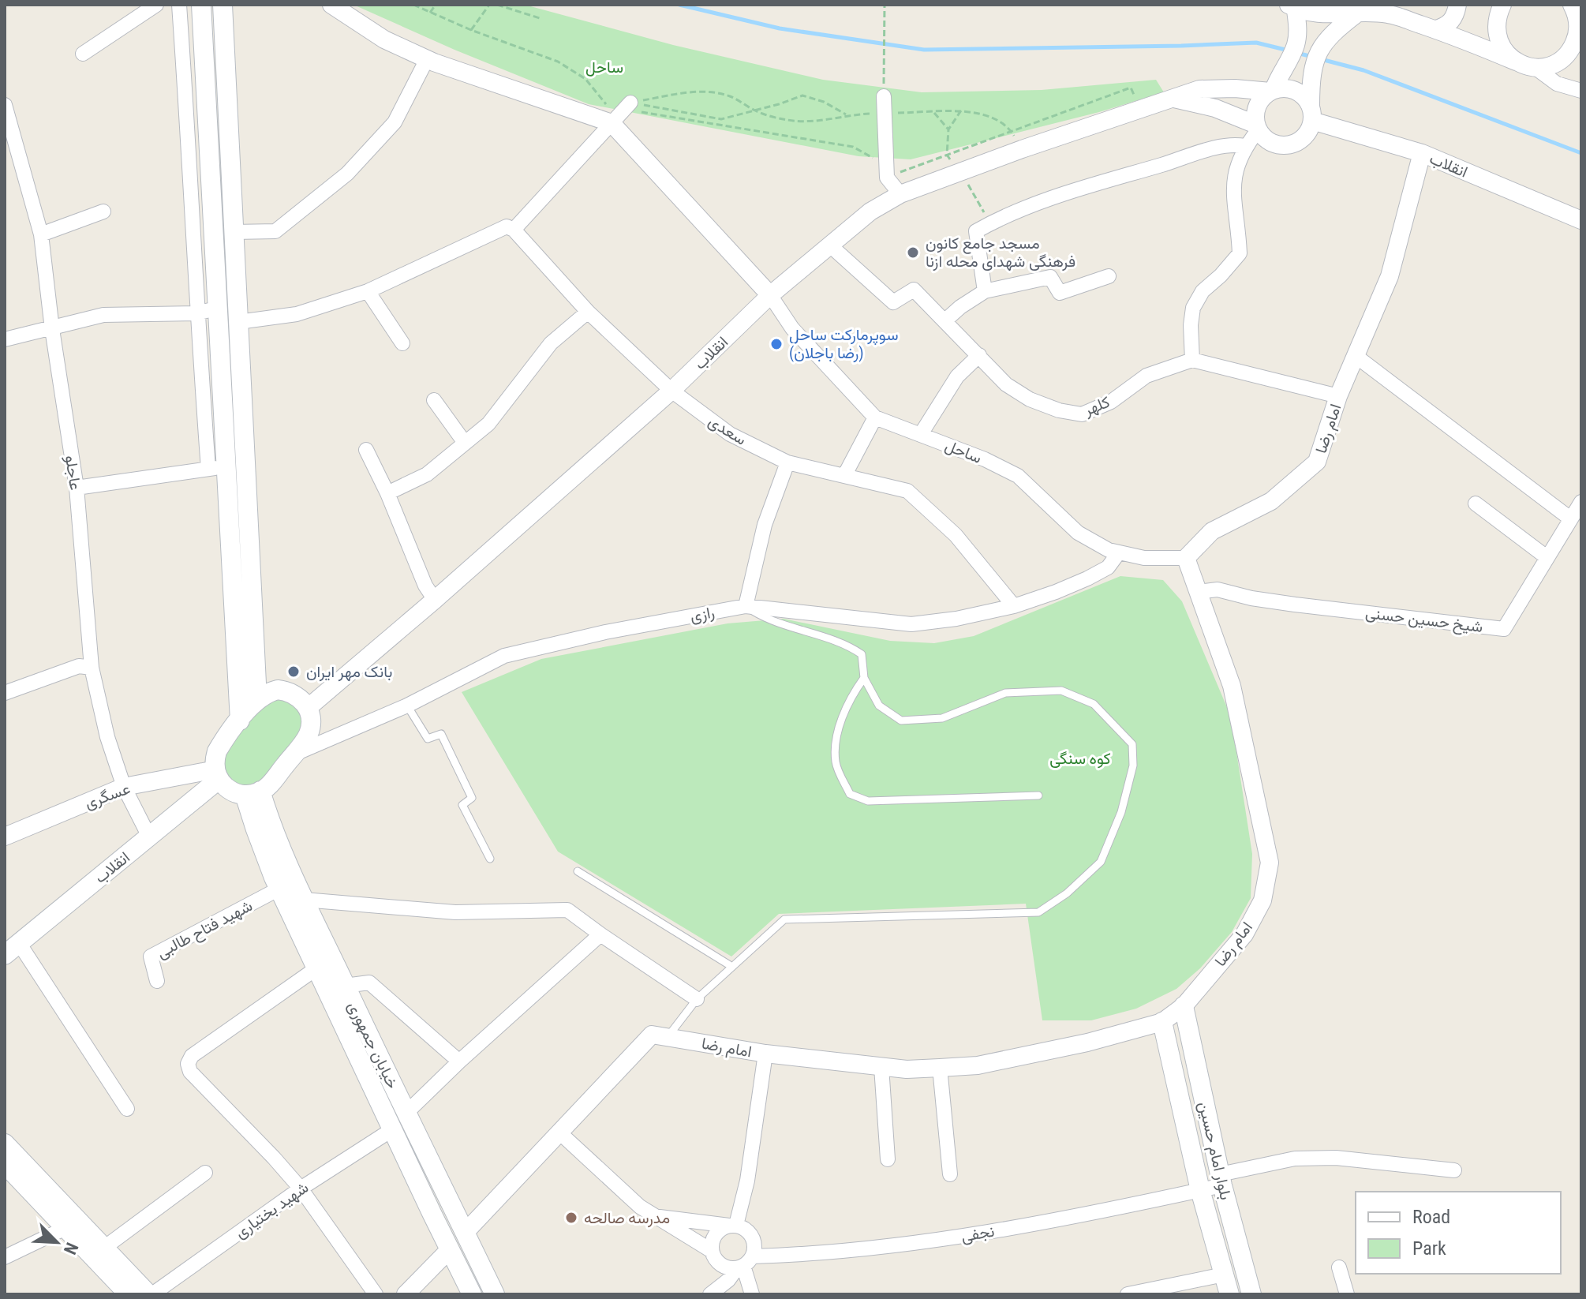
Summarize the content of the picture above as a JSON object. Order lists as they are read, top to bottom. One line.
{"streets":{"main road":["انقلاب","خیابان جمهوری","بلوار امام حسین"],"street":["کلهر","امام رضا","سعدی","ساحل","عاجلو","رازی","شیخ حسین حسنی","عسگری","شهید فتاح طالبی","شهید بختیاری","نجفی"]},"crossings":[["انقلاب","کلهر"],["انقلاب","امام رضا"],["انقلاب","سعدی"],["انقلاب","ساحل"],["انقلاب","عاجلو"],["انقلاب","رازی"],["انقلاب","عسگری"],["انقلاب","خیابان جمهوری"],["امام رضا","ساحل"],["امام رضا","شیخ حسین حسنی"],["امام رضا","خیابان جمهوری"],["امام رضا","بلوار امام حسین"],["سعدی","رازی"],["ساحل","رازی"],["عاجلو","عسگری"],["رازی","عسگری"],["رازی","خیابان جمهوری"],["عسگری","خیابان جمهوری"],["شهید فتاح طالبی","خیابان جمهوری"],["خیابان جمهوری","شهید بختیاری"],["بلوار امام حسین","نجفی"]],"parks":["ساحل","کوه سنگی"],"places":["مسجد جامع کانون فرهنگی شهدای محله ازنا","سوپرمارکت ساحل (رضا باجلان)","بانک مهر ایران","مدرسه صالحه"],"legend":["Road","Park"],"north":"bottom right"}
